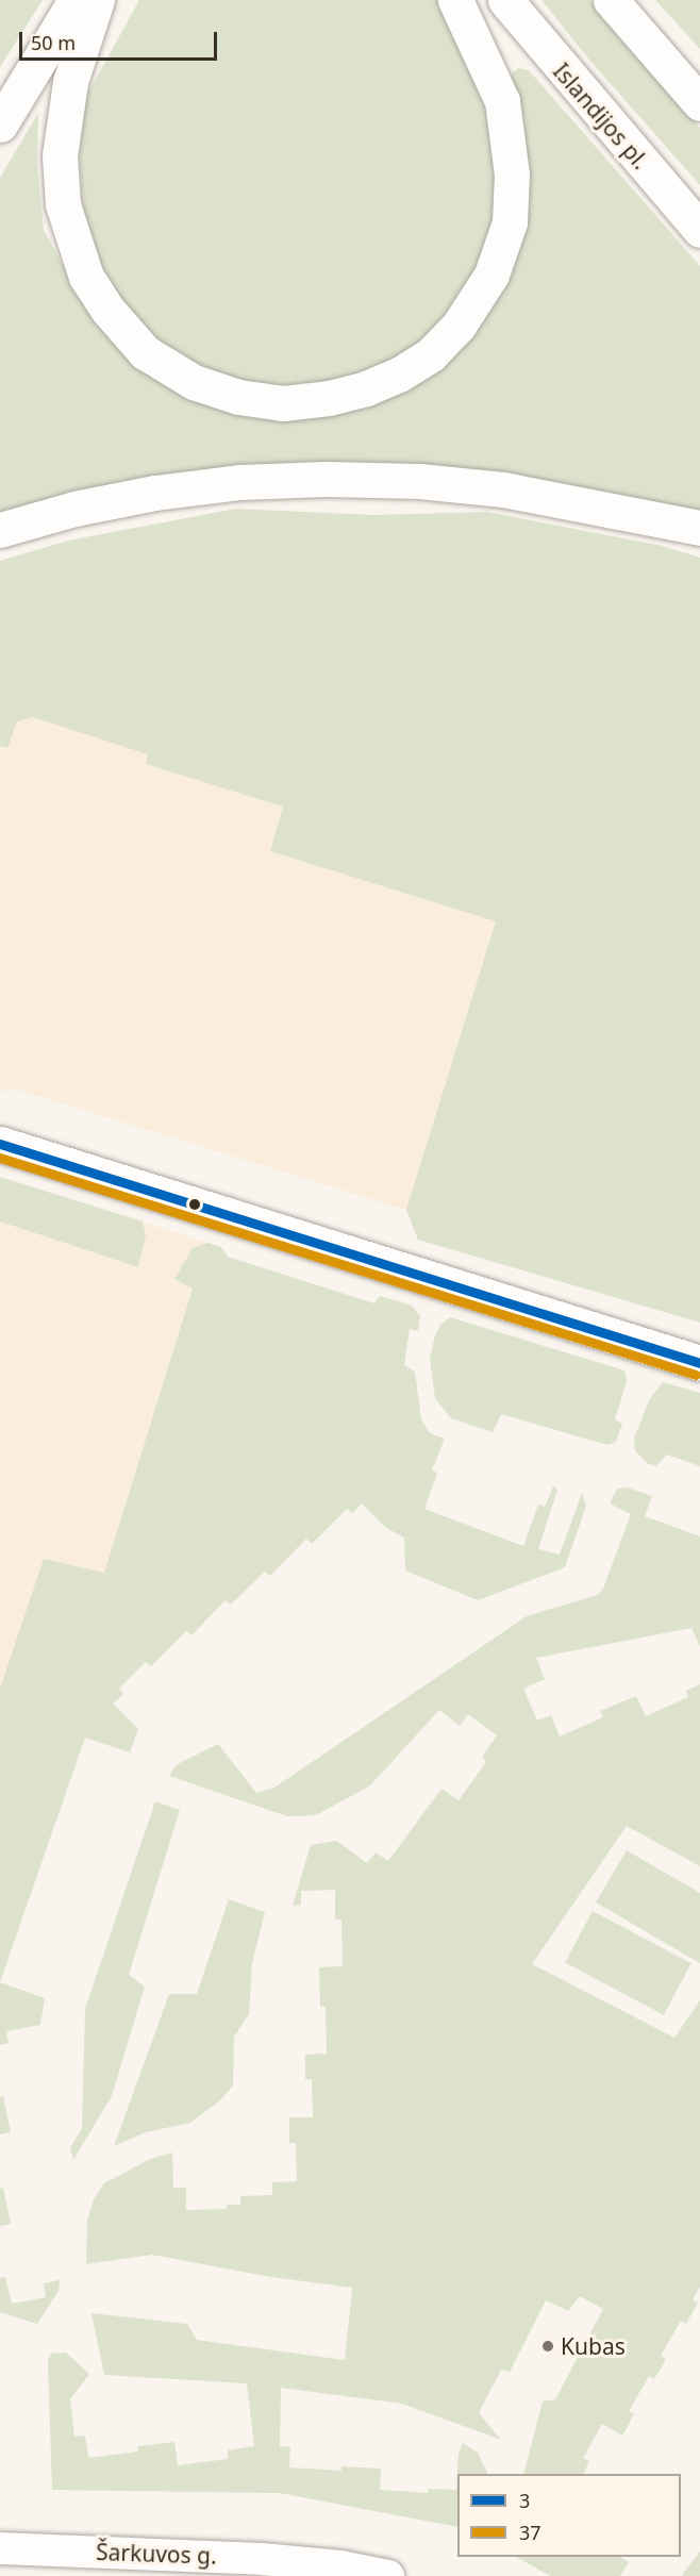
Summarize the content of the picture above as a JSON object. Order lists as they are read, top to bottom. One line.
{"streets":{"main road":["Islandijos pl."],"street":["Šarkuvos g."]},"places":["Kubas"],"lines":["transit line 3","transit line 37"],"legend":["3","37"],"scale_bar":"50 m"}
